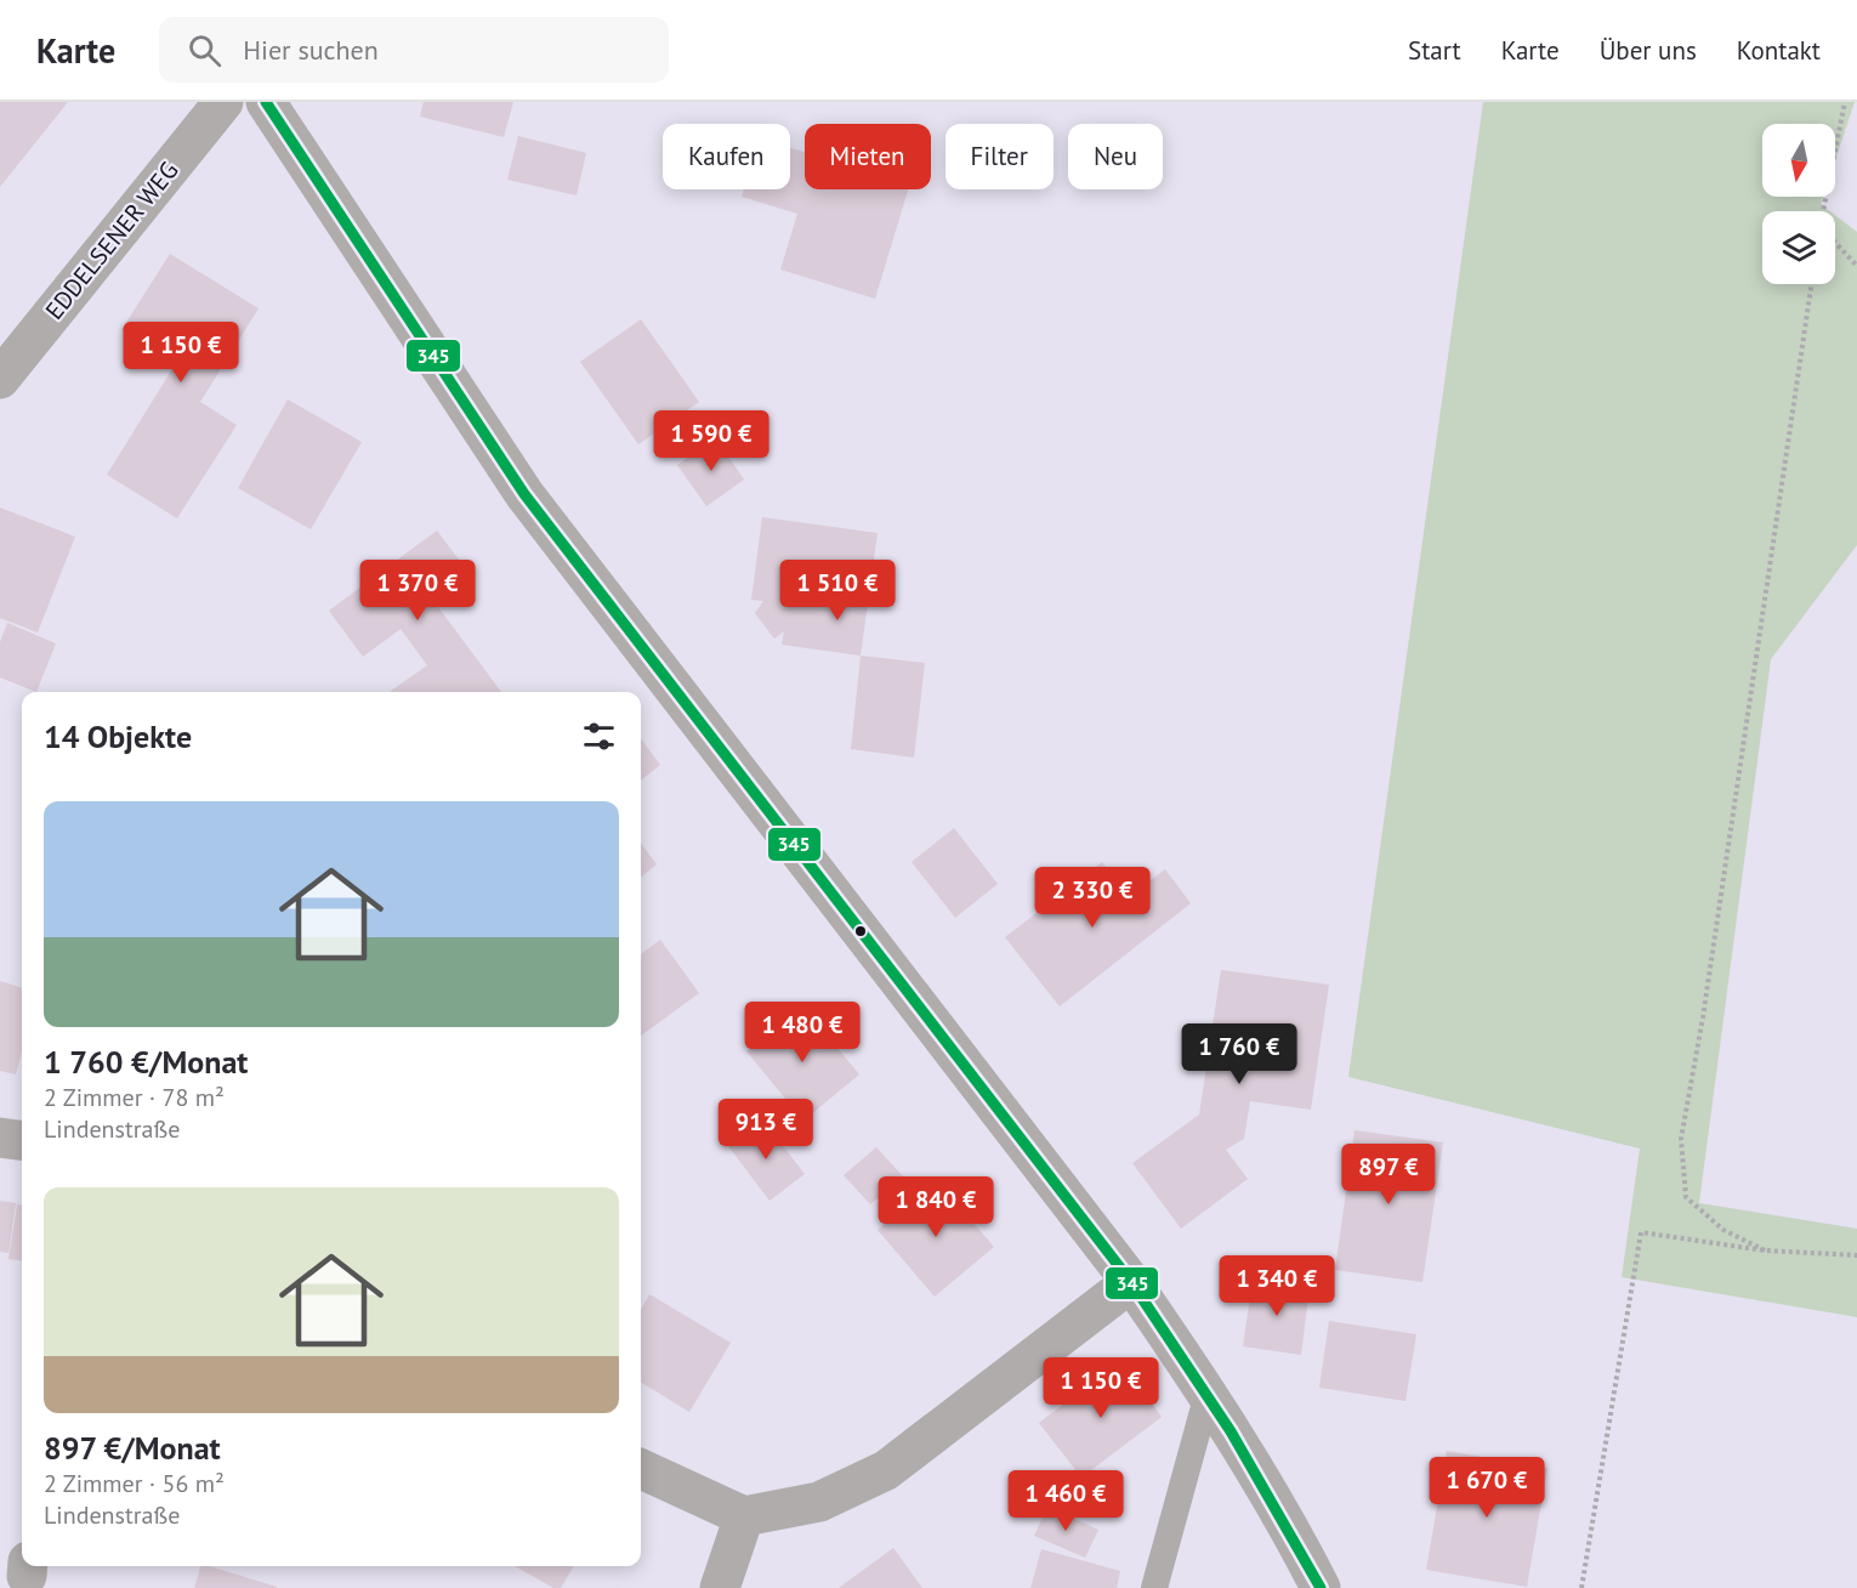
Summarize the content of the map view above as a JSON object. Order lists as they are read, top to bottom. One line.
{"streets":{"street":["EDDELSENER WEG"]},"lines":["transit line 345"],"north":"bottom","page":{"header":"Karte","search":"Hier suchen","nav":["Start","Karte","Über uns","Kontakt"],"chip":["Kaufen","Mieten","Filter","Neu"],"price":["1 150 €","1 590 €","1 370 €","1 510 €","2 330 €","1 480 €","1 760 €","913 €","897 €","1 840 €","1 340 €","1 150 €","1 670 €","1 460 €"],"heading":"14 Objekte","list":[{"name":"1 760 €/Monat","note":"2 Zimmer · 78 m² · Lindenstraße"},{"name":"897 €/Monat","note":"2 Zimmer · 56 m² · Lindenstraße"}]}}
